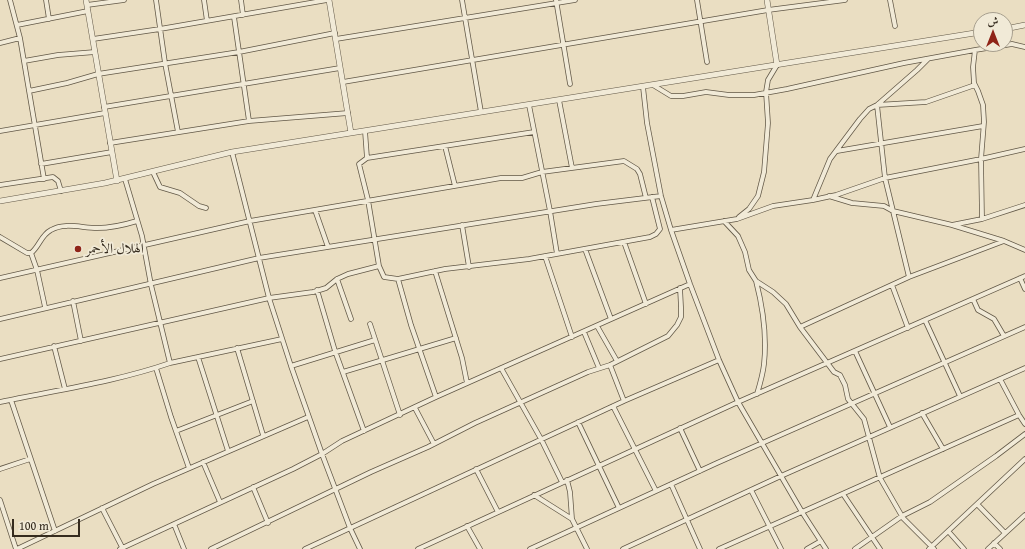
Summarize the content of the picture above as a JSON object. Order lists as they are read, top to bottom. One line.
{"places":["الهلال الأحمر"],"scale_bar":"100 m","north":"top"}
